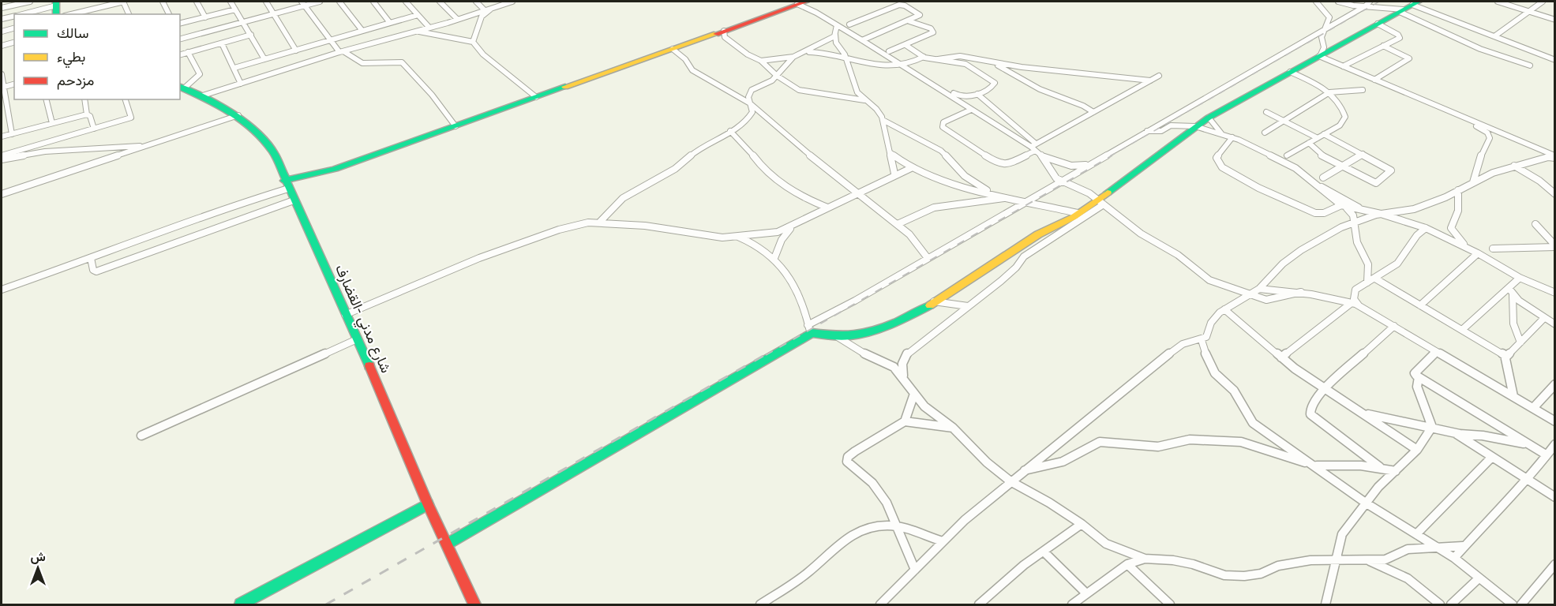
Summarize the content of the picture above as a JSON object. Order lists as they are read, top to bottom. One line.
{"streets":{"main road":["شارع مدني -القضارف"]},"legend":["سالك","بطيء","مزدحم"],"north":"top"}
